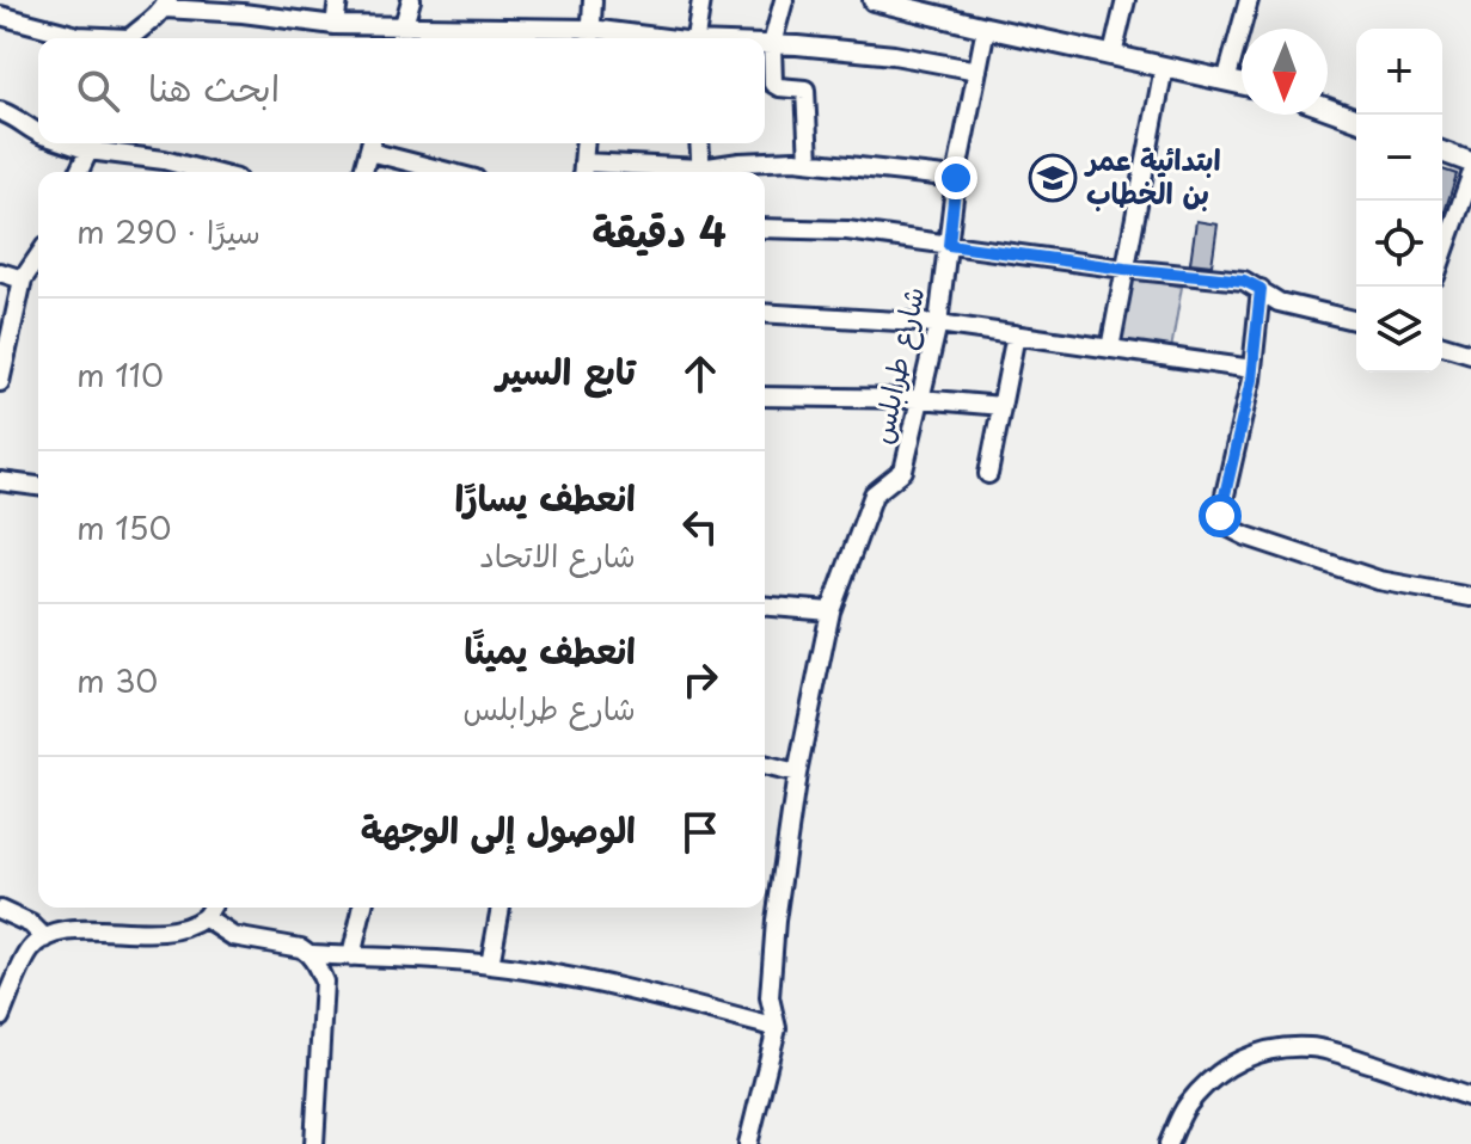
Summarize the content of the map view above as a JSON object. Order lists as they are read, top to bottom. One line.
{"streets":{"street":["شارع طرابلس"]},"places":{"school or university":["ابتدائية عمر بن الخطاب"]},"north":"bottom","page":{"map_buttons":["+","−"],"search":"ابحث هنا","heading":["4 دقيقة","سيرًا · 290 m"],"list":[["تابع السير","110 m"],["انعطف يسارًا","شارع الاتحاد","150 m"],["انعطف يمينًا","شارع طرابلس","30 m"],"الوصول إلى الوجهة"]}}
